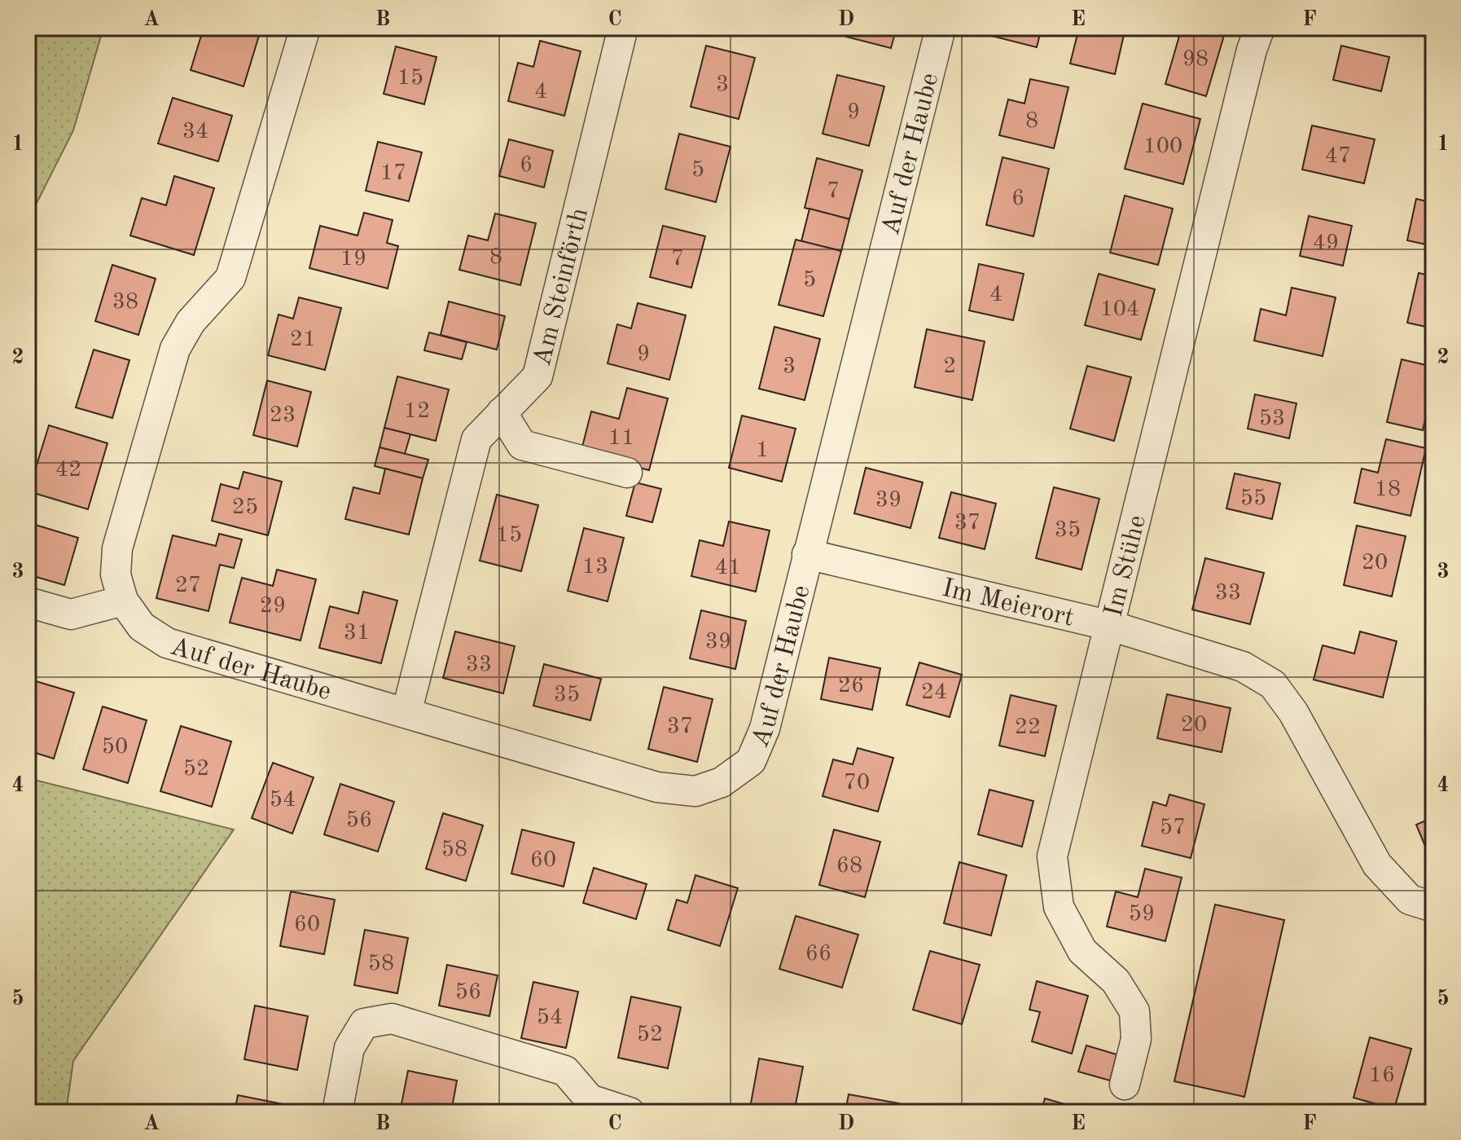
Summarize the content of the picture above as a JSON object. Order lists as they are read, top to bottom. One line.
{"streets":{"street":["Auf der Haube","Am Steinförth","Im Stühe","Im Meierort"]},"crossings":[["Auf der Haube","Am Steinförth"],["Auf der Haube","Im Meierort"],["Im Stühe","Im Meierort"]],"house_numbers":["98","15","3","4","9","8","34","100","47","6","5","17","7","6","49","8","19","7","5","4","38","104","21","9","3","2","12","23","53","11","1","42","18","55","39","25","37","35","15","20","13","41","27","33","29","31","39","33","26","24","35","20","37","22","50","52","70","54","56","57","58","60","68","59","60","66","58","56","54","52","16"],"grid":{"columns":["A","B","C","D","E","F"],"rows":["1","2","3","4","5"]}}
